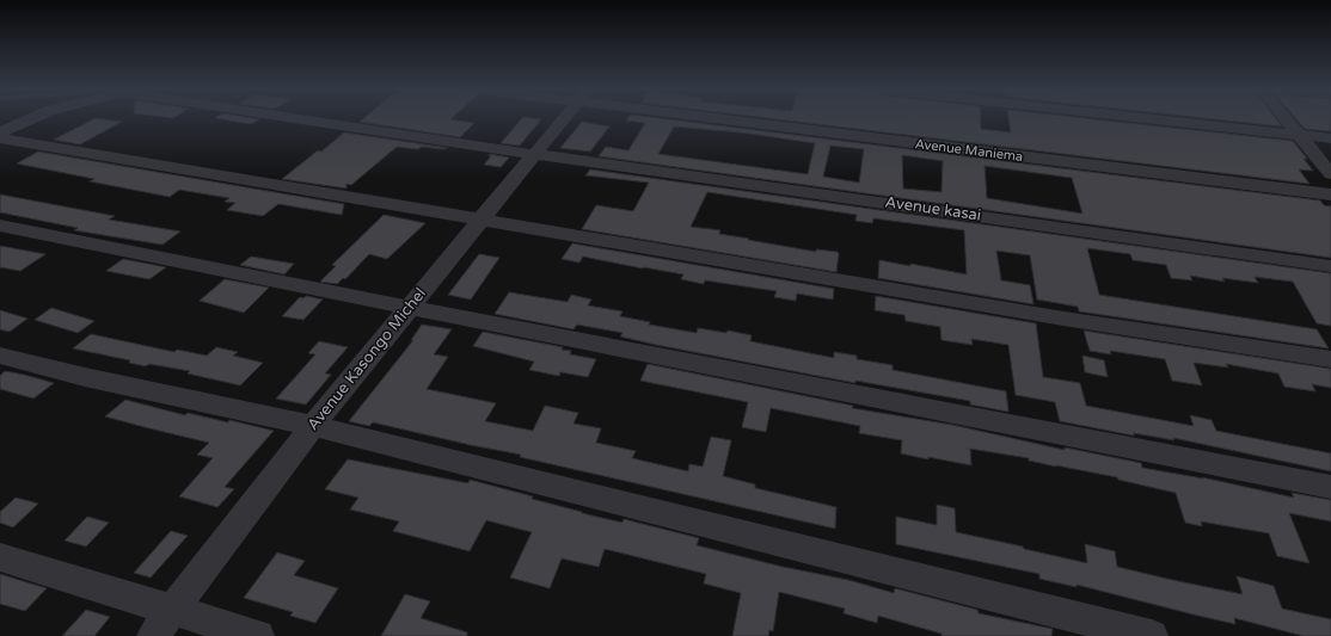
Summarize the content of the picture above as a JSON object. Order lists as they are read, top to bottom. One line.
{"streets":{"street":["Avenue Maniema","Avenue kasai","Avenue Kasongo Michel"]},"crossings":[["Avenue kasai","Avenue Kasongo Michel"]]}
